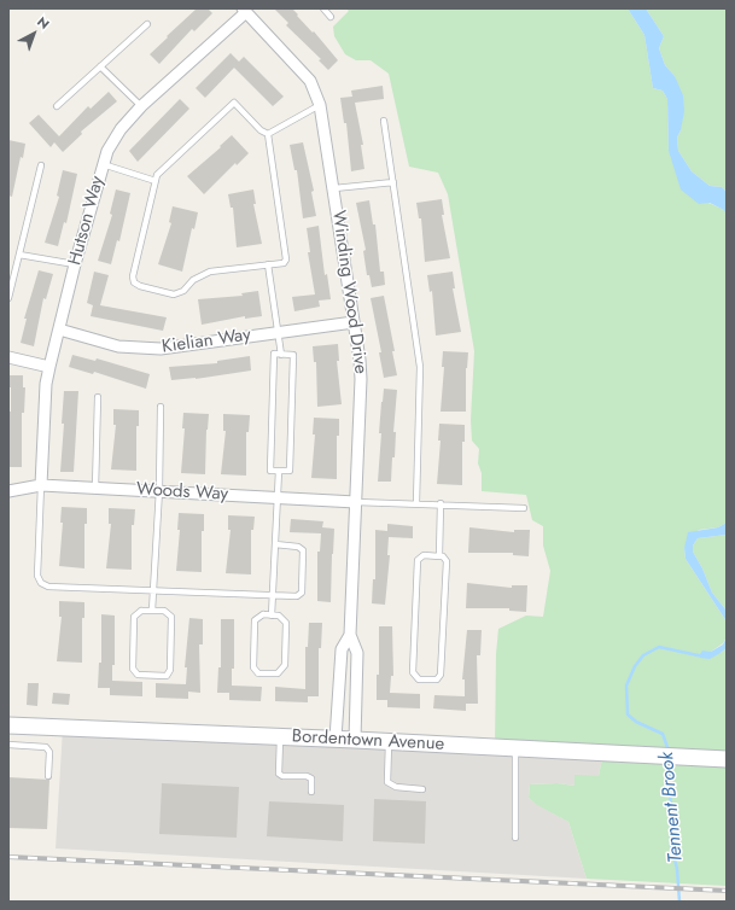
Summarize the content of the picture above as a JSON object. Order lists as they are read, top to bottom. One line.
{"streets":{"main road":["Bordentown Avenue"],"street":["Hutson Way","Winding Wood Drive","Kielian Way","Woods Way"]},"crossings":[["Hutson Way","Winding Wood Drive"],["Hutson Way","Kielian Way"],["Hutson Way","Woods Way"],["Winding Wood Drive","Kielian Way"],["Winding Wood Drive","Woods Way"],["Winding Wood Drive","Bordentown Avenue"]],"water":["Tennent Brook"],"north":"top right"}
